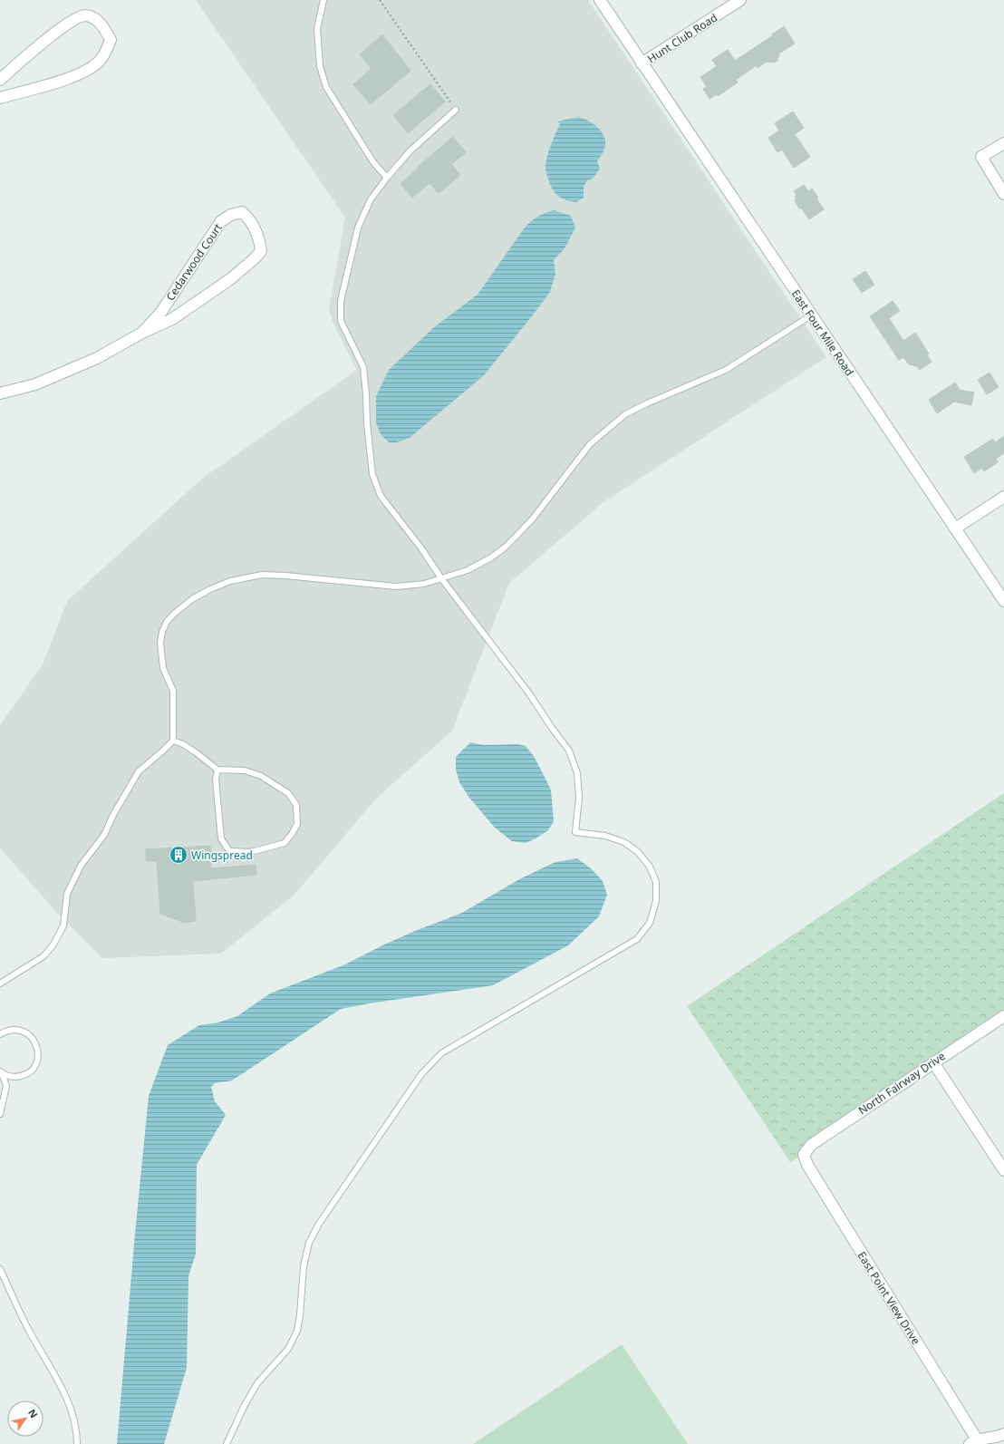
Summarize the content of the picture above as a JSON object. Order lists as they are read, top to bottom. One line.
{"streets":{"street":["Hunt Club Road","Cedarwood Court","East Four Mile Road","North Fairway Drive","East Point View Drive"]},"crossings":[["Hunt Club Road","East Four Mile Road"],["North Fairway Drive","East Point View Drive"]],"places":{"building":["Wingspread"]},"north":"top right"}
